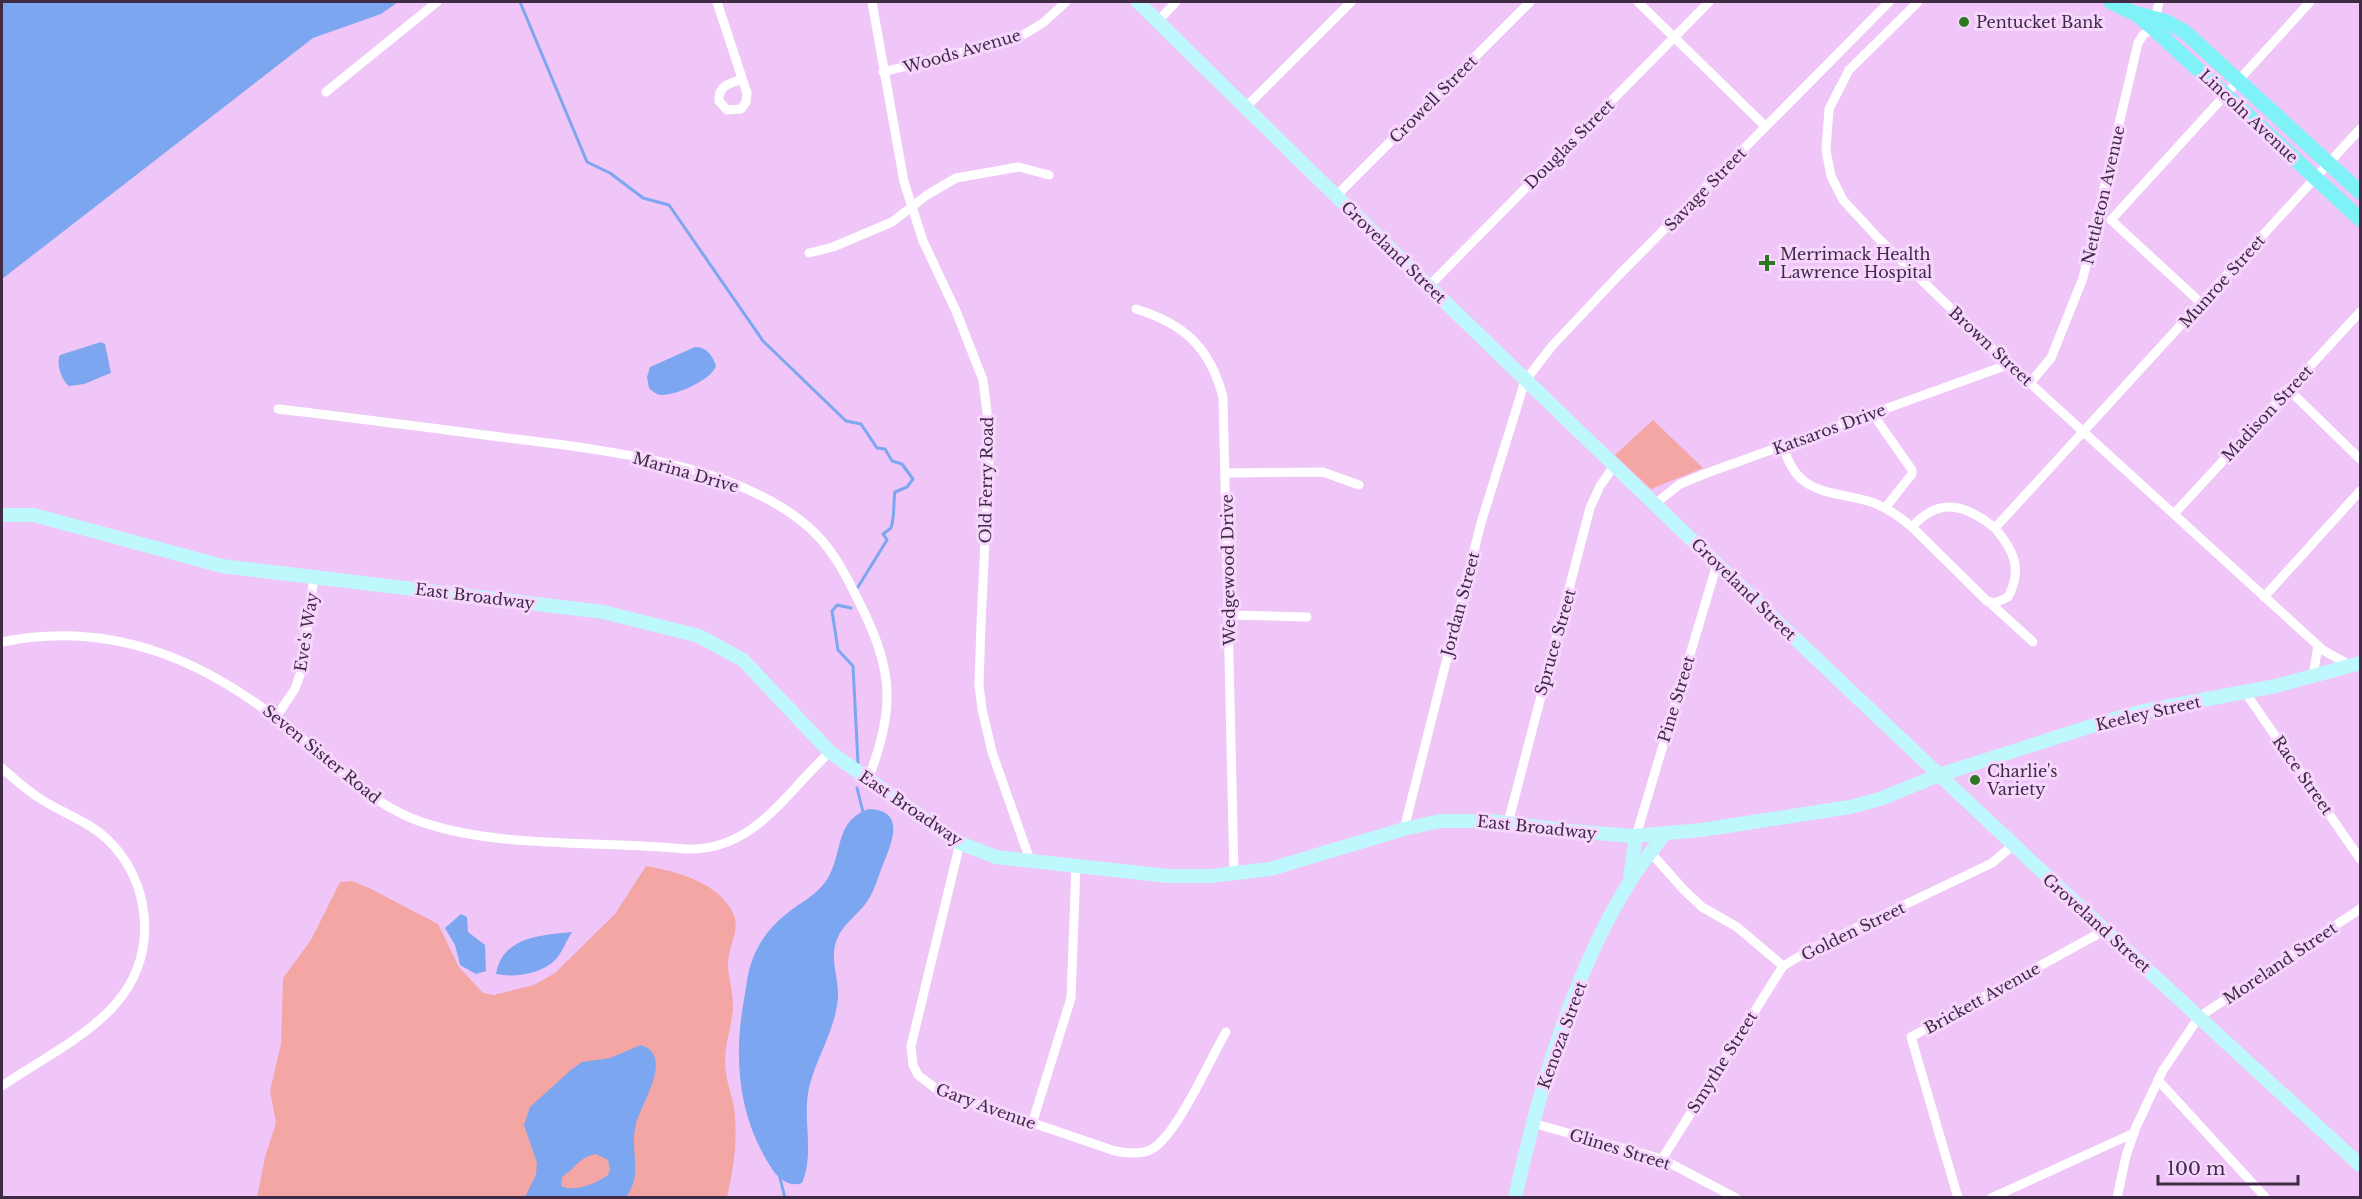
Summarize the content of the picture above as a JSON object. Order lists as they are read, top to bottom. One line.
{"streets":{"main road":["Lincoln Avenue"],"street":["Woods Avenue","Crowell Street","Douglas Street","Savage Street","Nettleton Avenue","Groveland Street","Munroe Street","Brown Street","Madison Street","Katsaros Drive","Marina Drive","Old Ferry Road","Wedgewood Drive","East Broadway","Jordan Street","Eve's Way","Spruce Street","Pine Street","Keeley Street","Seven Sister Road","Race Street","Golden Street","Moreland Street","Brickett Avenue","Kenoza Street","Smythe Street","Gary Avenue","Glines Street"]},"crossings":[["Woods Avenue","Old Ferry Road"],["Crowell Street","Groveland Street"],["Lincoln Avenue","Nettleton Avenue"],["Lincoln Avenue","Munroe Street"],["Douglas Street","Groveland Street"],["Savage Street","Groveland Street"],["Savage Street","Brown Street"],["Savage Street","Jordan Street"],["Nettleton Avenue","Brown Street"],["Groveland Street","Katsaros Drive"],["Groveland Street","East Broadway"],["Groveland Street","Jordan Street"],["Groveland Street","Spruce Street"],["Groveland Street","Pine Street"],["Groveland Street","Keeley Street"],["Groveland Street","Golden Street"],["Groveland Street","Moreland Street"],["Groveland Street","Brickett Avenue"],["Munroe Street","Brown Street"],["Brown Street","Madison Street"],["Brown Street","Katsaros Drive"],["Brown Street","Keeley Street"],["Marina Drive","East Broadway"],["Old Ferry Road","East Broadway"],["Wedgewood Drive","East Broadway"],["East Broadway","Jordan Street"],["East Broadway","Eve's Way"],["East Broadway","Spruce Street"],["East Broadway","Pine Street"],["East Broadway","Keeley Street"],["East Broadway","Seven Sister Road"],["East Broadway","Kenoza Street"],["East Broadway","Gary Avenue"],["Eve's Way","Seven Sister Road"],["Pine Street","Kenoza Street"],["Keeley Street","Race Street"],["Golden Street","Kenoza Street"],["Golden Street","Smythe Street"],["Kenoza Street","Glines Street"],["Smythe Street","Glines Street"]],"places":{"other":["Pentucket Bank","Charlie's Variety"],"health":["Merrimack Health Lawrence Hospital"]},"scale_bar":"100 m"}
